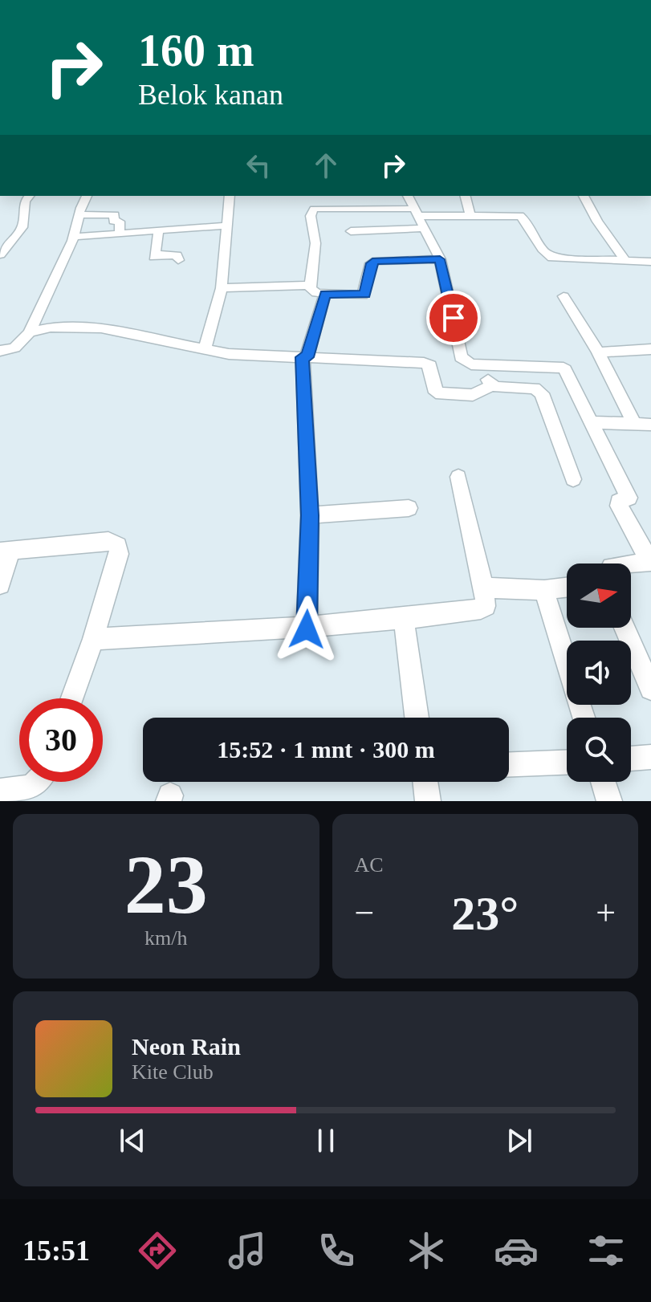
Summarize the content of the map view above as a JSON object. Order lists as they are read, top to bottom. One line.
{"north":"right","page":{"turn":["160 m","Belok kanan"],"limit":"30","trip":"15:52 · 1 mnt · 300 m","tile":[["23","km/h"],"AC"],"heat":["−","23°","+"],"song":["Neon Rain","Kite Club"],"tabs":"15:51"}}
